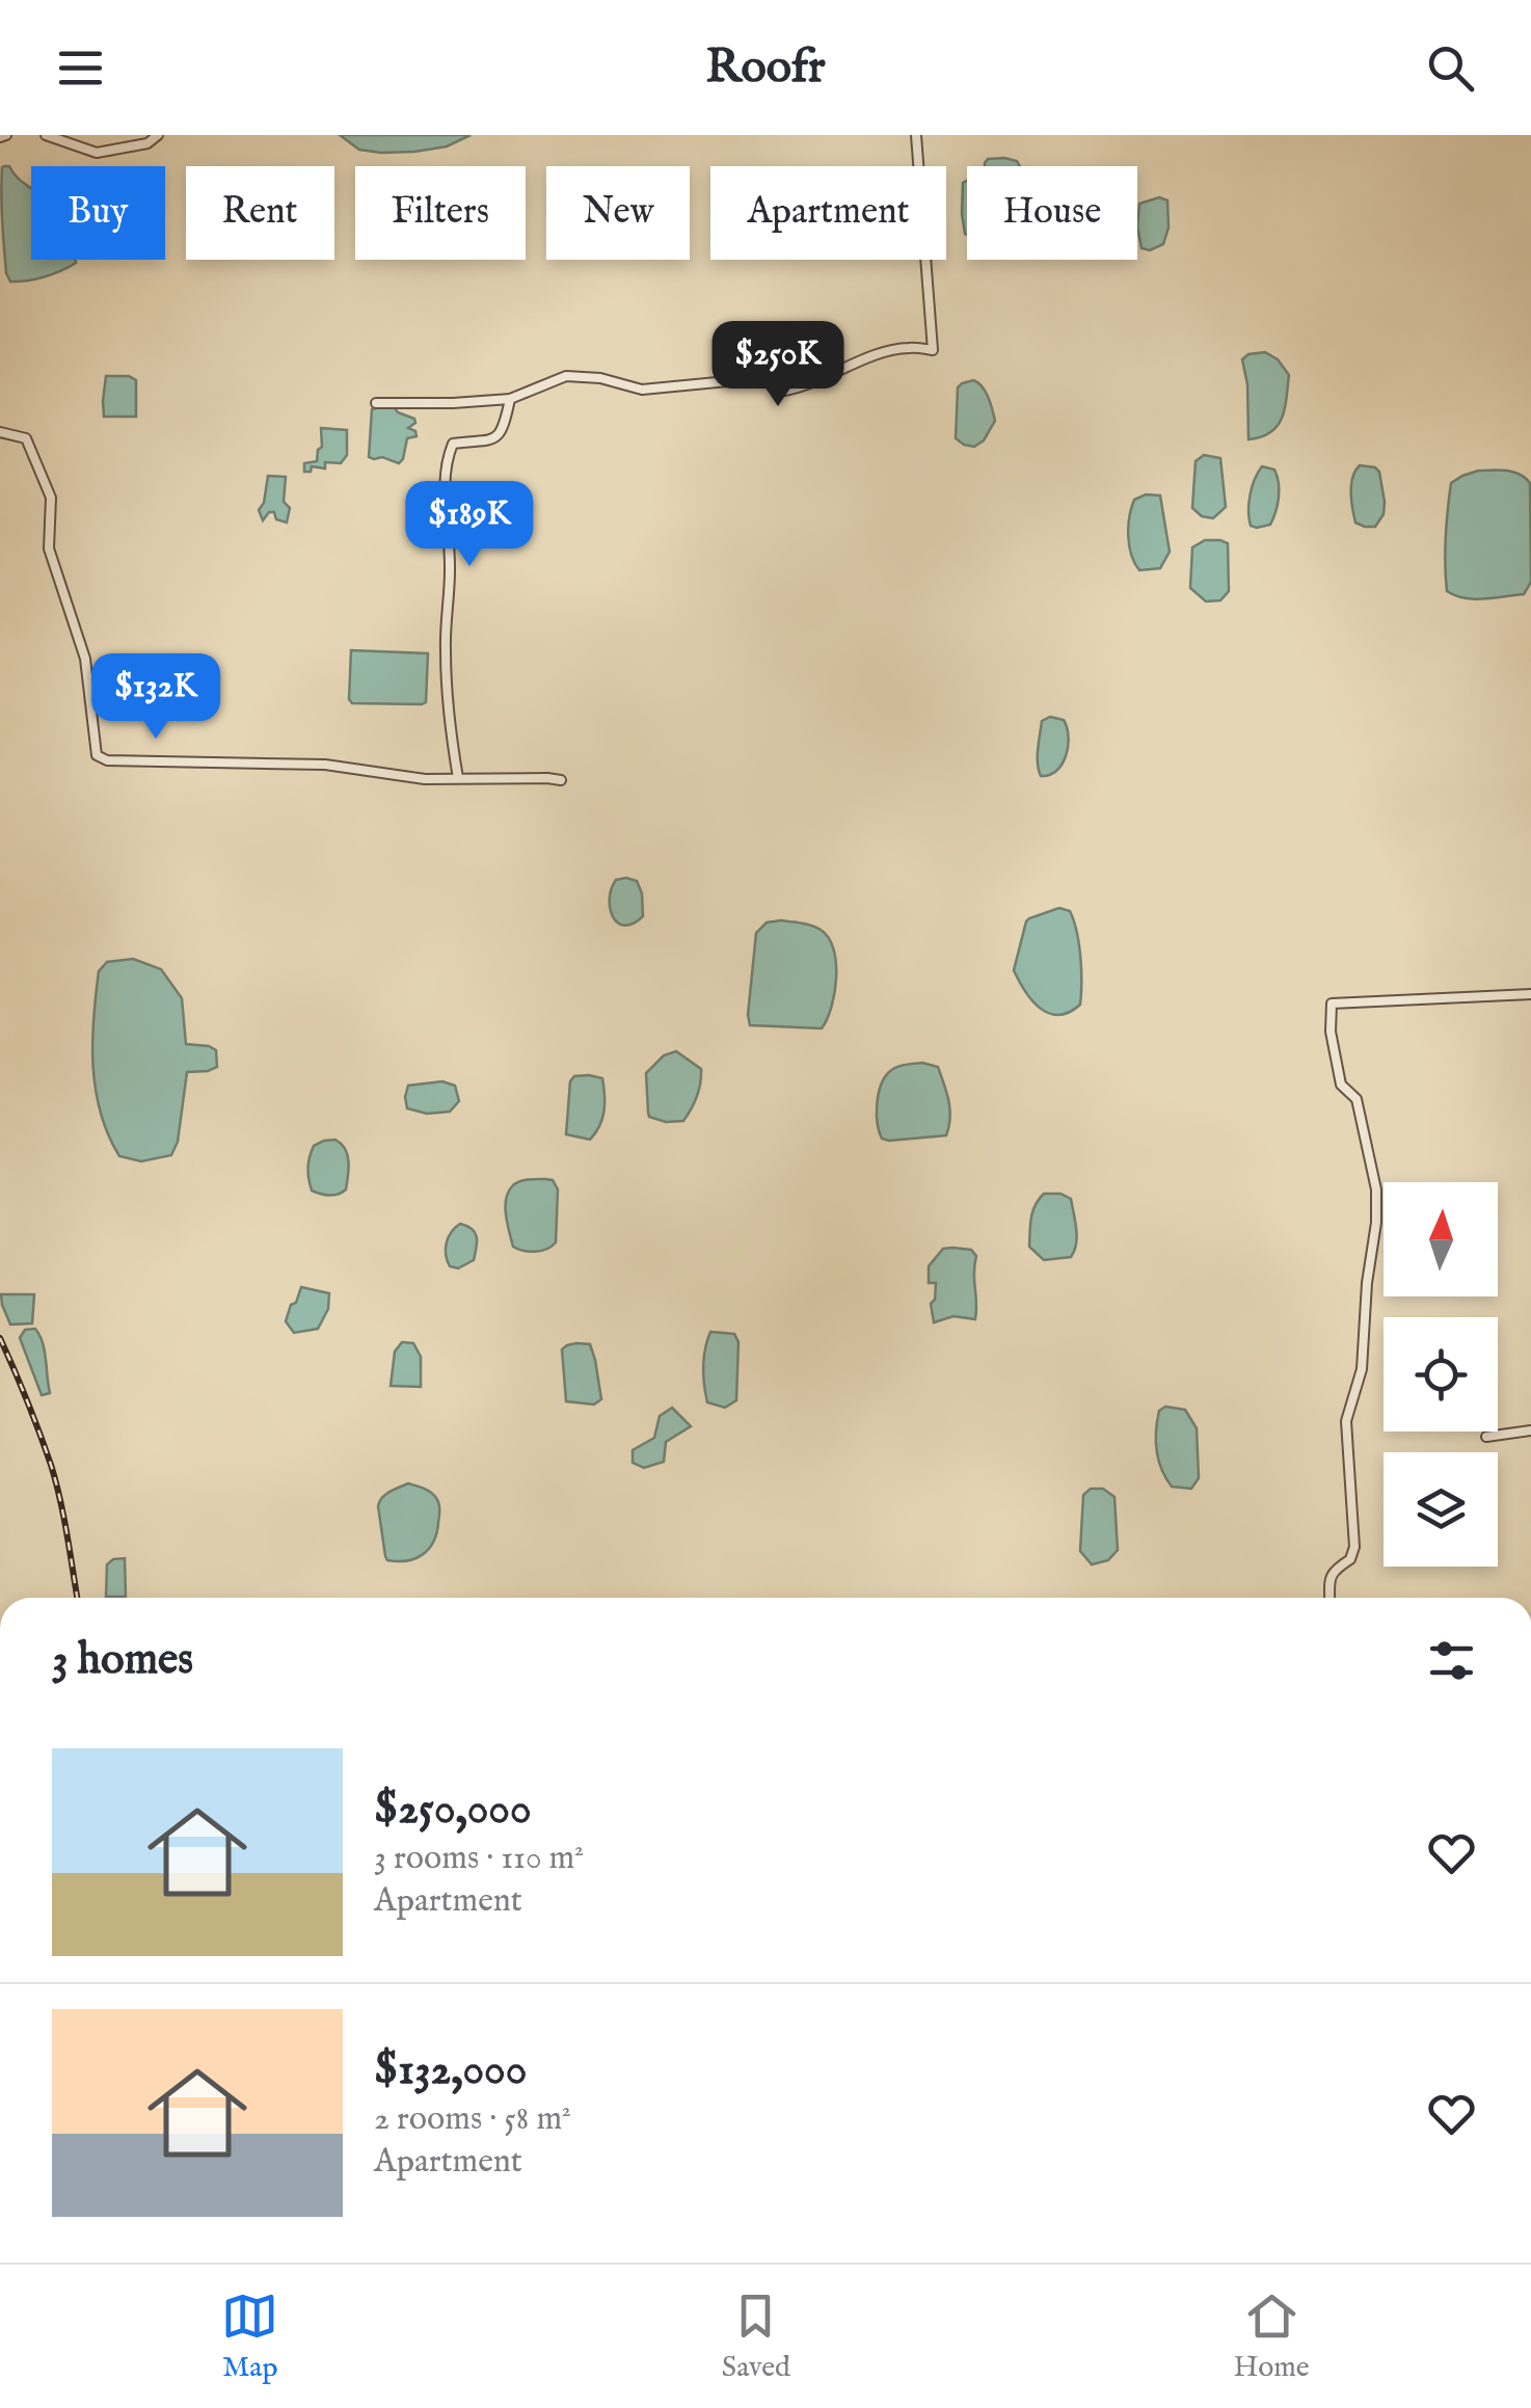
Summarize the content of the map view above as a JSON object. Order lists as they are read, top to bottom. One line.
{"north":"top","page":{"header":"Roofr","chip":["Buy","Rent","Filters","New","Apartment","House"],"price":["$250K","$189K","$132K"],"heading":"3 homes","list":[{"name":"$250,000","note":"3 rooms · 110 m² · Apartment"},{"name":"$132,000","note":"2 rooms · 58 m² · Apartment"}],"tabs":["Map","Saved","Home"]}}
